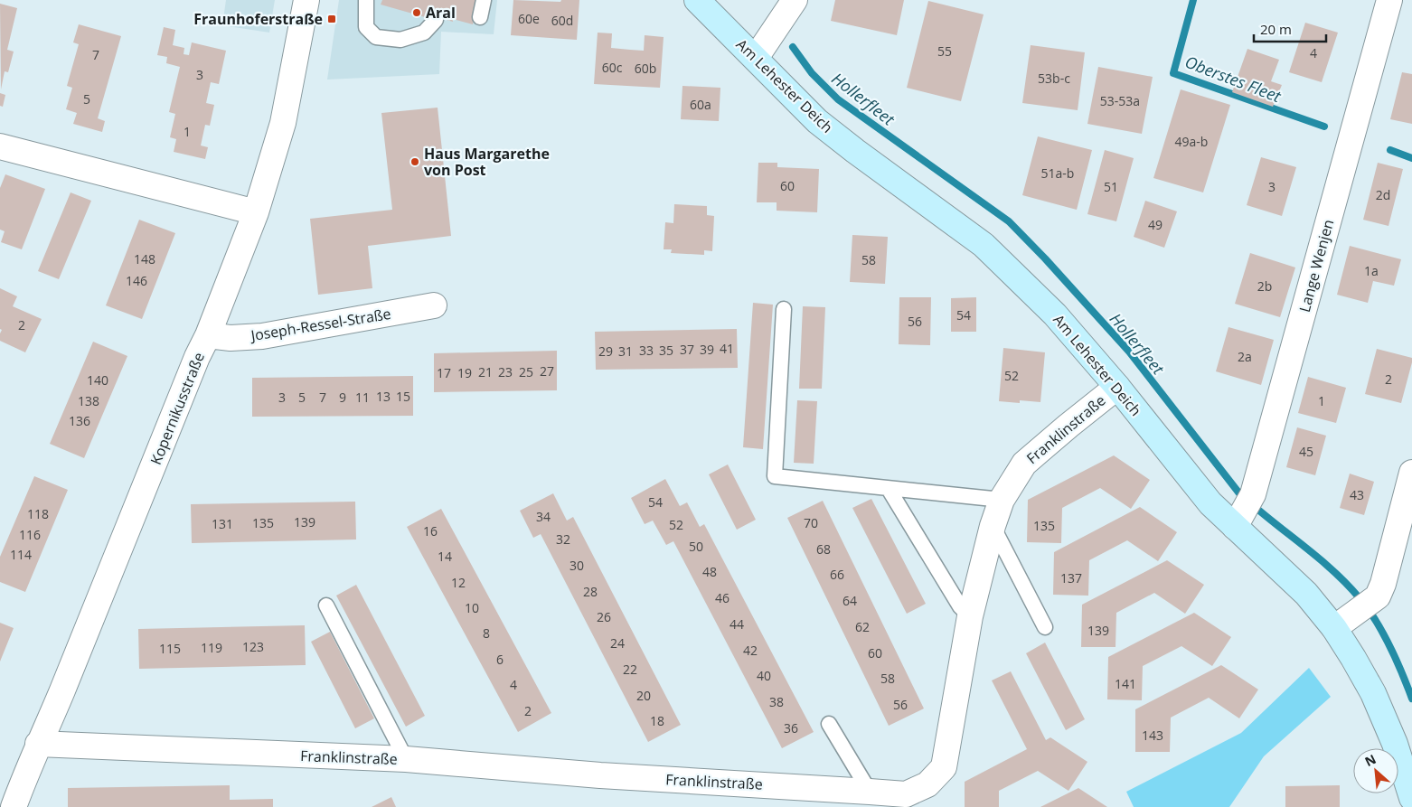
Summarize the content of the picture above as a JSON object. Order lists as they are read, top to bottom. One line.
{"streets":{"street":["Am Lehester Deich","Lange Wenjen","Joseph-Ressel-Straße","Kopernikusstraße","Franklinstraße"]},"crossings":[["Am Lehester Deich","Lange Wenjen"],["Am Lehester Deich","Franklinstraße"],["Joseph-Ressel-Straße","Kopernikusstraße"],["Kopernikusstraße","Franklinstraße"]],"water":["Oberstes Fleet","Hollerfleet"],"places":{"other":["Aral","Haus Margarethe von Post"],"transit":["Fraunhoferstraße"]},"house_numbers":["60e","60d","55","4","7","60c","60b","3","53b-c","5","53-53a","60a","1","49a-b","51a-b","60","51","3","2d","49","148","58","1a","146","2b","54","56","2","41","37","39","33","35","29","31","2a","27","21","23","25","17","19","52","2","140","13","15","3","5","7","9","11","138","1","136","45","43","54","118","34","139","135","70","131","52","135","16","116","32","50","68","114","14","30","48","66","137","12","28","46","64","10","26","44","62","139","8","24","123","119","115","42","60","6","22","40","58","141","4","20","38","56","2","18","36","143"],"scale_bar":"20 m","north":"top left"}
